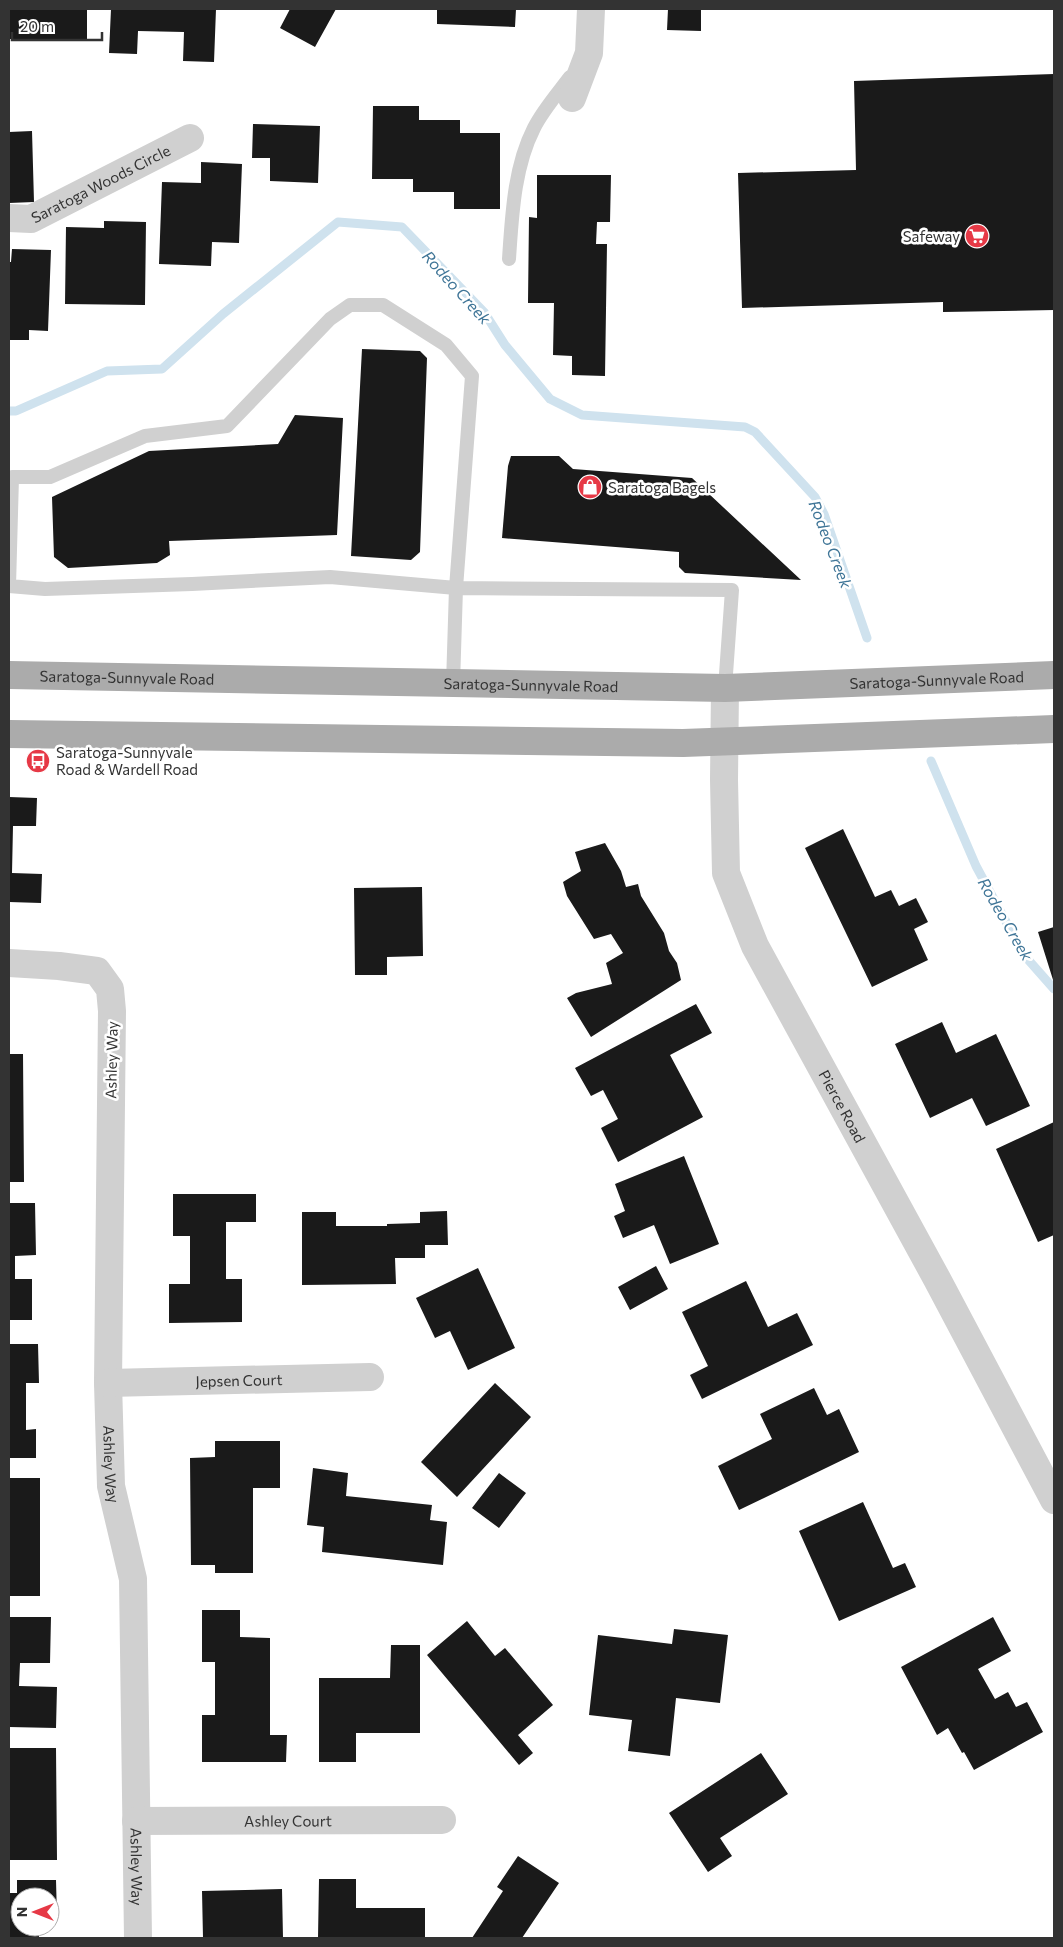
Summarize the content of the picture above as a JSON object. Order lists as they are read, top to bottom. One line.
{"streets":{"main road":["Saratoga-Sunnyvale Road"],"street":["Saratoga Woods Circle","Ashley Way","Pierce Road","Jepsen Court","Ashley Court"]},"crossings":[["Saratoga-Sunnyvale Road","Pierce Road"],["Ashley Way","Jepsen Court"],["Ashley Way","Ashley Court"]],"water":["Rodeo Creek"],"places":{"supermarket":["Safeway"],"shop":["Saratoga Bagels"],"bus stop":["Saratoga-Sunnyvale Road & Wardell Road"]},"scale_bar":"20 m","north":"left"}
